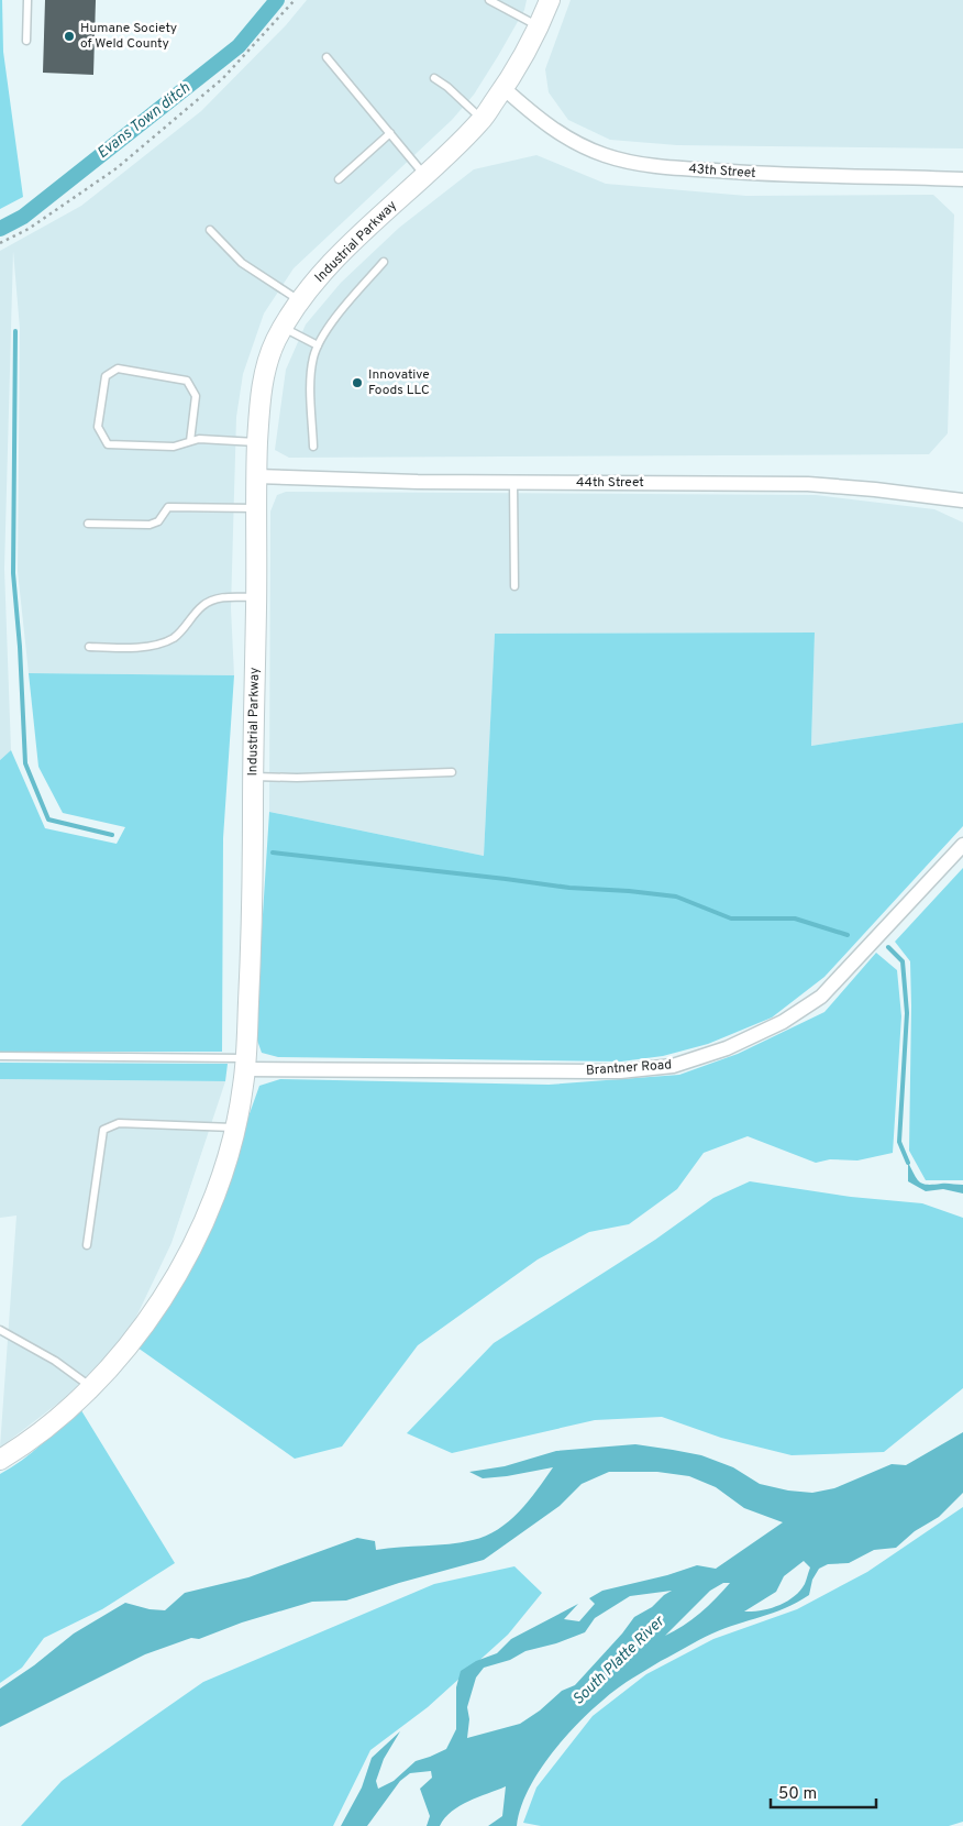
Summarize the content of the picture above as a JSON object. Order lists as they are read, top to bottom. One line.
{"streets":{"street":["43th Street","Industrial Parkway","44th Street","Brantner Road"]},"crossings":[["43th Street","Industrial Parkway"],["Industrial Parkway","44th Street"],["Industrial Parkway","Brantner Road"]],"water":["Evans Town ditch","South Platte River"],"places":["Humane Society of Weld County","Innovative Foods LLC"],"scale_bar":"50 m"}
